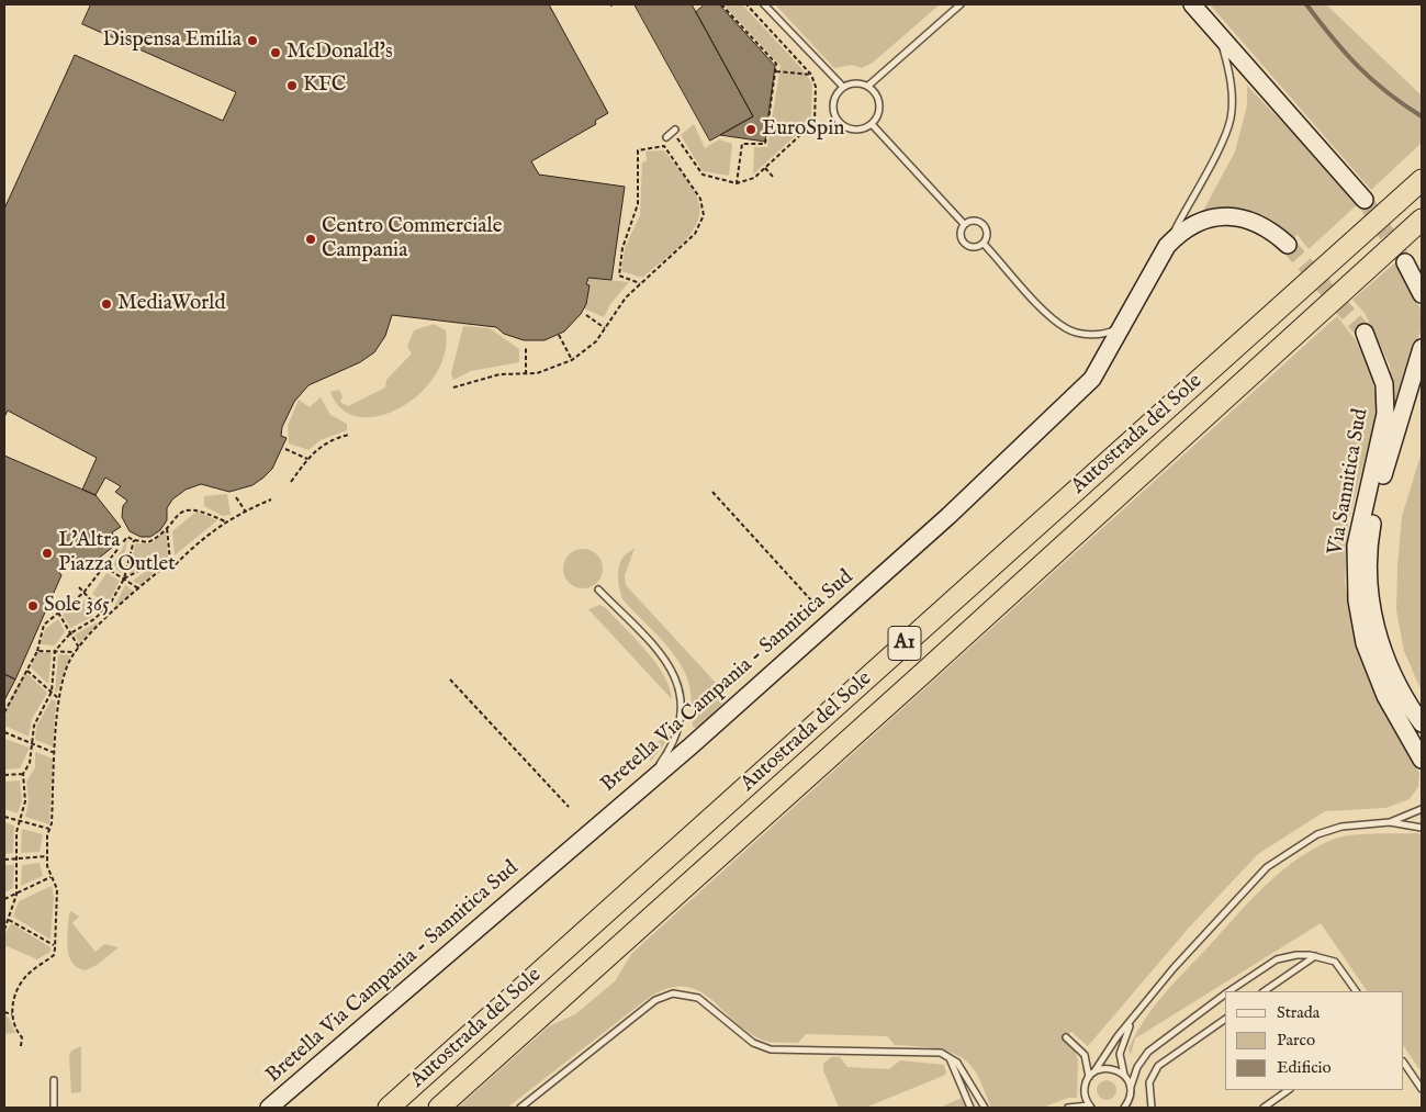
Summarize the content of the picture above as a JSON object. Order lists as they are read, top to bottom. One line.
{"streets":{"highway":["Autostrada del Sole","A1"],"street":["Via Sannitica Sud","Bretella Via Campania - Sannitica Sud"]},"places":["Dispensa Emilia","McDonald's","KFC","EuroSpin","Centro Commerciale Campania","MediaWorld","L'Altra Piazza Outlet","Sole 365"],"legend":["Strada","Parco","Edificio"]}
